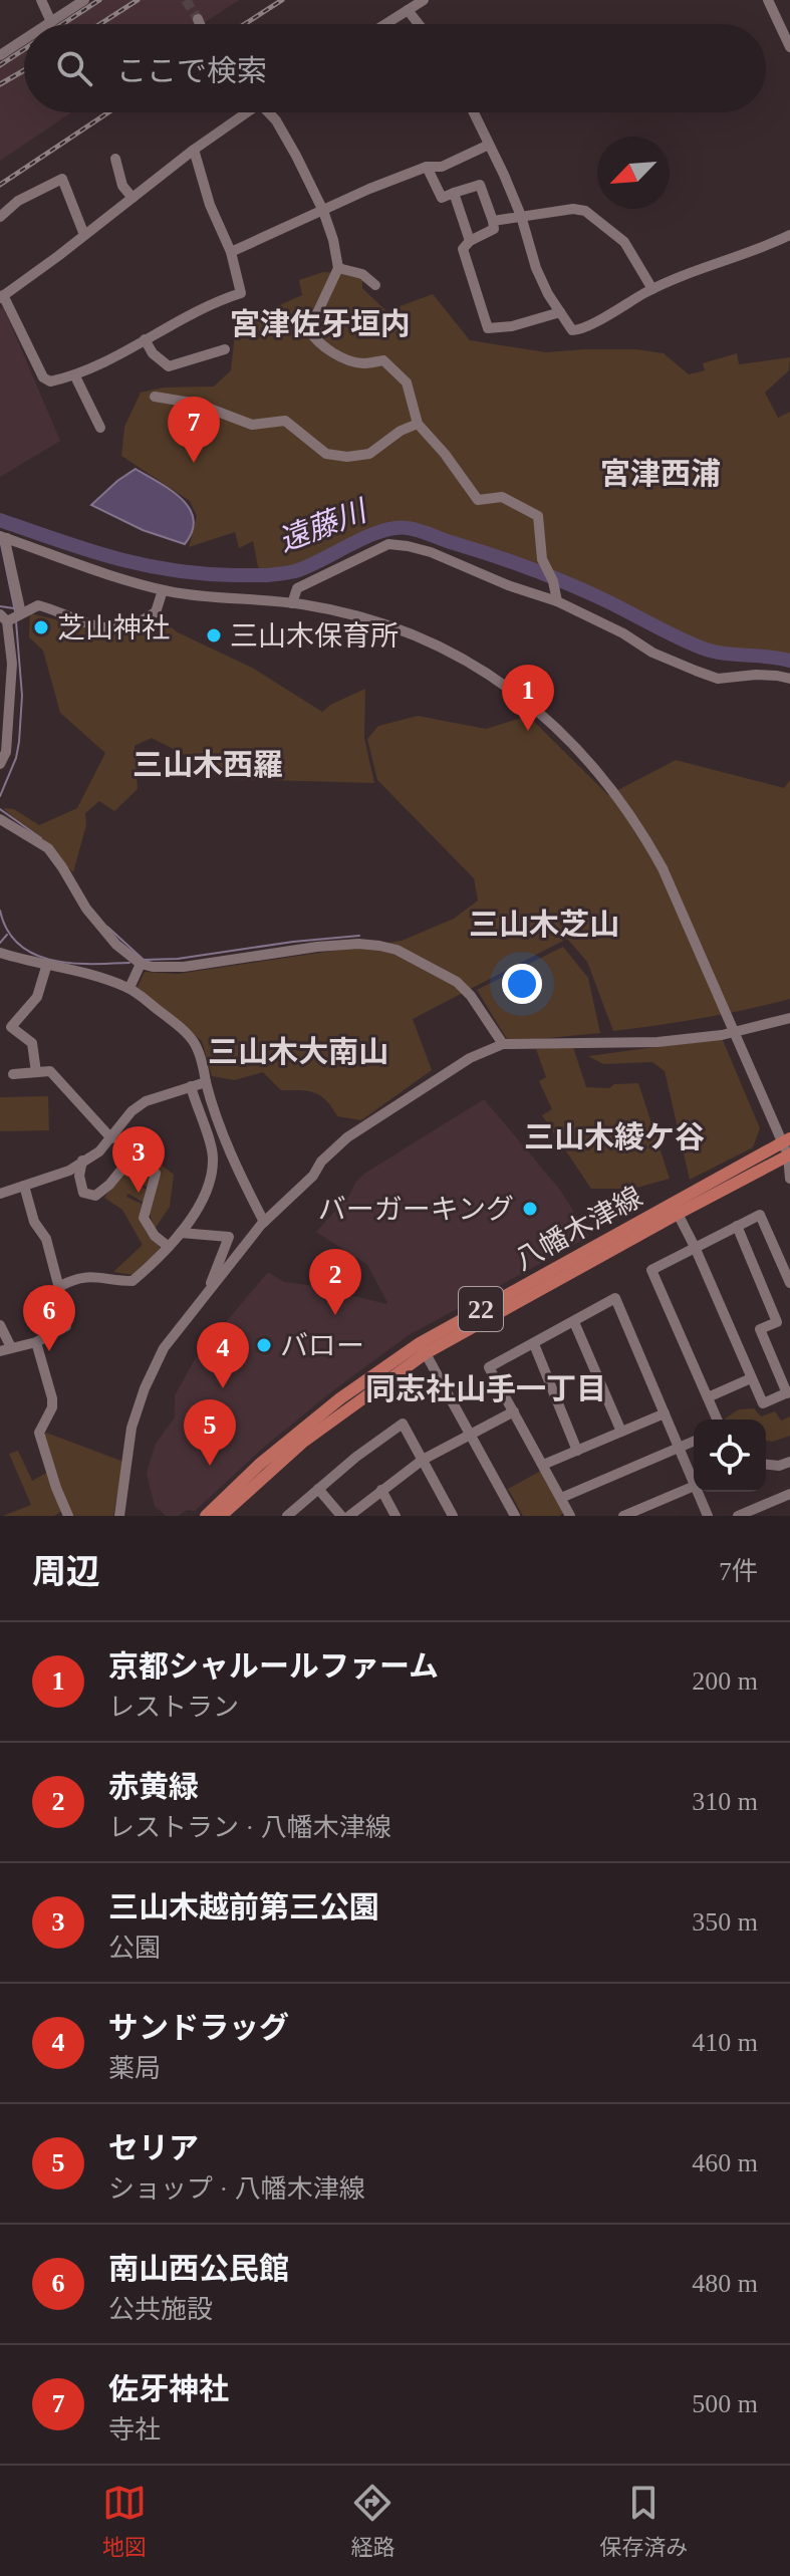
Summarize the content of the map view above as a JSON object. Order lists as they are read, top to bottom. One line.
{"streets":{"main road":["八幡木津線","22"]},"districts":["宮津佐牙垣内","宮津西浦","三山木西羅","三山木芝山","三山木大南山","三山木綾ケ谷","同志社山手一丁目"],"water":["遠藤川"],"places":["芝山神社","三山木保育所","バーガーキング","バロー"],"north":"bottom left","page":{"search":"ここで検索","pins":["7","1","3","2","6","4","5"],"heading":["周辺","7件"],"list":[{"mark":"1","name":"京都シャルールファーム","note":"レストラン","value":"200 m"},{"mark":"2","name":"赤黄緑","note":"レストラン · 八幡木津線","value":"310 m"},{"mark":"3","name":"三山木越前第三公園","note":"公園","value":"350 m"},{"mark":"4","name":"サンドラッグ","note":"薬局","value":"410 m"},{"mark":"5","name":"セリア","note":"ショップ · 八幡木津線","value":"460 m"},{"mark":"6","name":"南山西公民館","note":"公共施設","value":"480 m"},{"mark":"7","name":"佐牙神社","note":"寺社","value":"500 m"}],"nav":["地図","経路","保存済み"]}}
